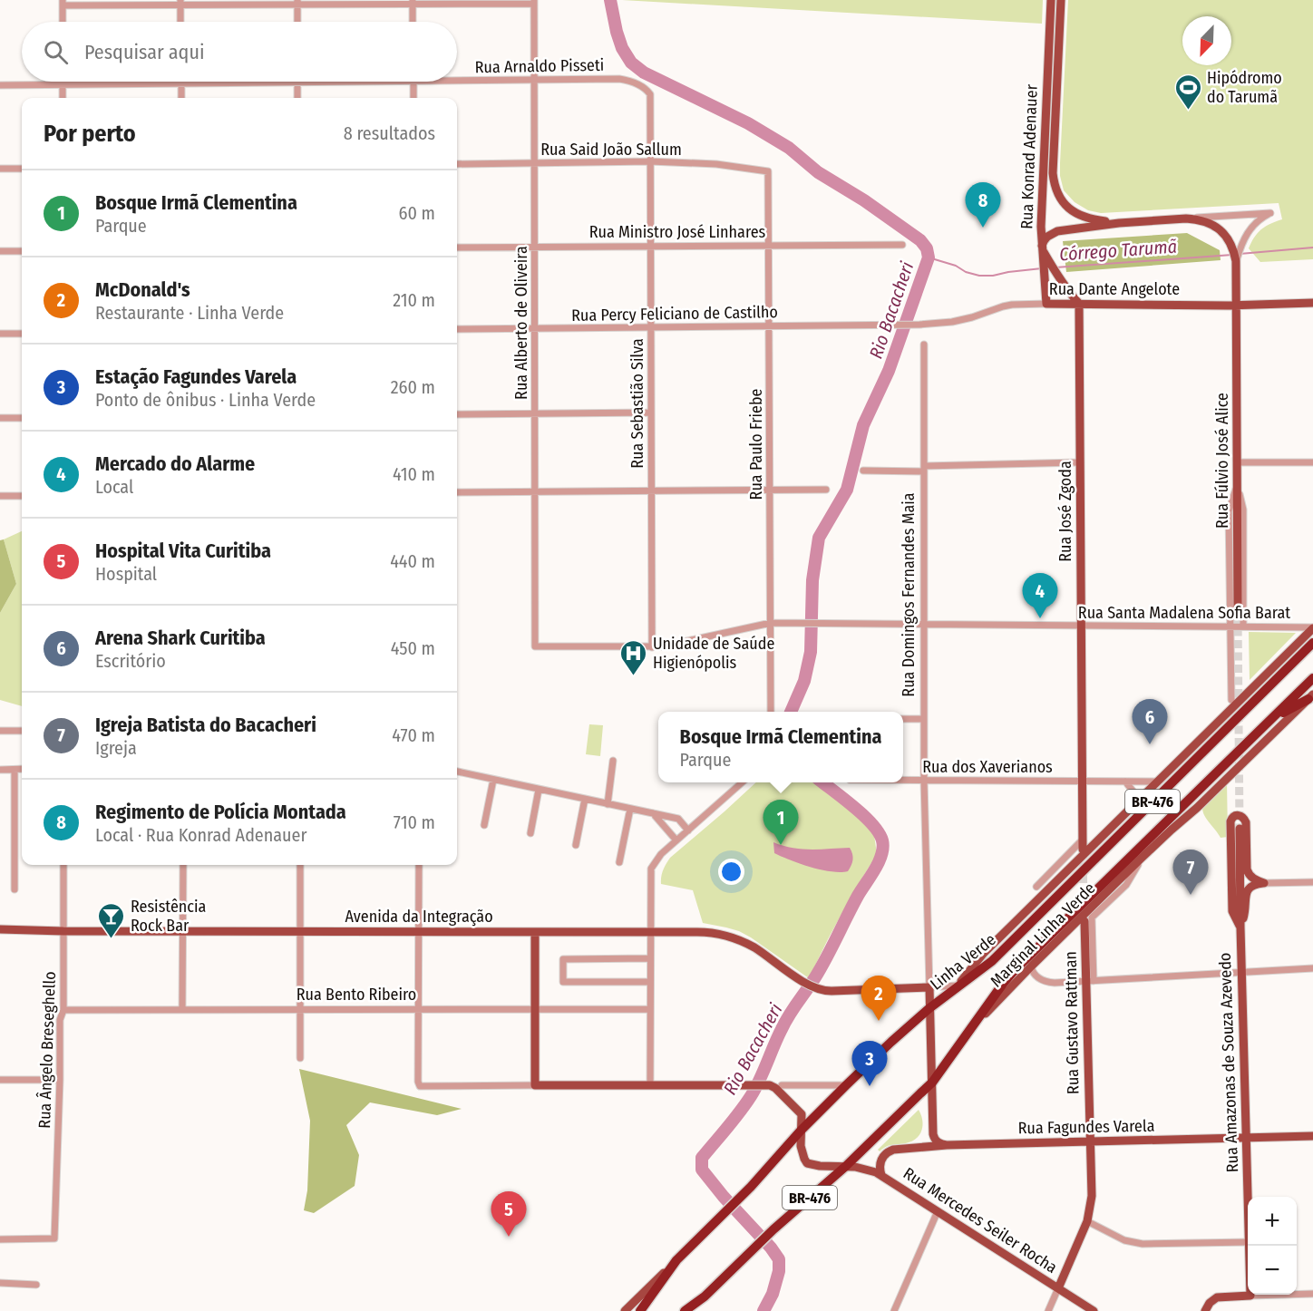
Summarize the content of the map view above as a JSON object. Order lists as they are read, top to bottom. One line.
{"streets":{"highway":["BR-476","Linha Verde"],"main road":["Rua Konrad Adenauer","Rua Dante Angelote","Rua Fúlvio José Alice","Rua José Zgoda","Rua Domingos Fernandes Maia","Avenida da Integração","Marginal Linha Verde","Rua Gustavo Rattman","Rua Amazonas de Souza Azevedo","Rua Fagundes Varela","Rua Mercedes Seiler Rocha"],"street":["Rua Arnaldo Pisseti","Rua Said João Sallum","Rua Ministro José Linhares","Rua Percy Feliciano de Castilho","Rua Alberto de Oliveira","Rua Sebastião Silva","Rua Paulo Friebe","Rua Santa Madalena Sofia Barat","Rua dos Xaverianos","Rua Bento Ribeiro","Rua Ângelo Breseghello"]},"crossings":[["Rua Arnaldo Pisseti","Rua Alberto de Oliveira"],["Rua Arnaldo Pisseti","Rua Sebastião Silva"],["Rua Said João Sallum","Rua Alberto de Oliveira"],["Rua Said João Sallum","Rua Sebastião Silva"],["Rua Said João Sallum","Rua Paulo Friebe"],["Rua Konrad Adenauer","Rua Dante Angelote"],["Rua Konrad Adenauer","Rua José Zgoda"],["Rua Ministro José Linhares","Rua Alberto de Oliveira"],["Rua Ministro José Linhares","Rua Sebastião Silva"],["Rua Ministro José Linhares","Rua Paulo Friebe"],["Rua Dante Angelote","Rua Percy Feliciano de Castilho"],["Rua Dante Angelote","Rua Fúlvio José Alice"],["Rua Dante Angelote","Rua José Zgoda"],["Rua Percy Feliciano de Castilho","Rua Alberto de Oliveira"],["Rua Percy Feliciano de Castilho","Rua Sebastião Silva"],["Rua Percy Feliciano de Castilho","Rua Paulo Friebe"],["Rua Alberto de Oliveira","Rua Santa Madalena Sofia Barat"],["Rua Sebastião Silva","Rua Santa Madalena Sofia Barat"],["Rua Paulo Friebe","Rua Santa Madalena Sofia Barat"],["Rua José Zgoda","Rua Santa Madalena Sofia Barat"],["Rua José Zgoda","Rua dos Xaverianos"],["Rua Domingos Fernandes Maia","Rua Santa Madalena Sofia Barat"],["Rua Domingos Fernandes Maia","Rua dos Xaverianos"],["Rua Domingos Fernandes Maia","BR-476"],["Rua Domingos Fernandes Maia","Avenida da Integração"],["Rua Domingos Fernandes Maia","Linha Verde"],["Rua Domingos Fernandes Maia","Rua Fagundes Varela"],["BR-476","Marginal Linha Verde"],["BR-476","Rua Mercedes Seiler Rocha"],["Avenida da Integração","Rua Ângelo Breseghello"],["Linha Verde","Rua Mercedes Seiler Rocha"],["Rua Bento Ribeiro","Rua Ângelo Breseghello"],["Rua Gustavo Rattman","Rua Fagundes Varela"],["Rua Gustavo Rattman","Rua Mercedes Seiler Rocha"],["Rua Amazonas de Souza Azevedo","Rua Fagundes Varela"],["Rua Fagundes Varela","Rua Mercedes Seiler Rocha"]],"water":["Córrego Tarumã","Rio Bacacheri"],"places":{"sports":["Hipódromo do Tarumã"],"hospital":["Unidade de Saúde Higienópolis"],"bar":["Resistência Rock Bar"]},"north":"bottom left","page":{"search":"Pesquisar aqui","heading":["Por perto","8 resultados"],"list":[{"mark":"1","name":"Bosque Irmã Clementina","note":"Parque","value":"60 m"},{"mark":"2","name":"McDonald's","note":"Restaurante · Linha Verde","value":"210 m"},{"mark":"3","name":"Estação Fagundes Varela","note":"Ponto de ônibus · Linha Verde","value":"260 m"},{"mark":"4","name":"Mercado do Alarme","note":"Local","value":"410 m"},{"mark":"5","name":"Hospital Vita Curitiba","note":"Hospital","value":"440 m"},{"mark":"6","name":"Arena Shark Curitiba","note":"Escritório","value":"450 m"},{"mark":"7","name":"Igreja Batista do Bacacheri","note":"Igreja","value":"470 m"},{"mark":"8","name":"Regimento de Polícia Montada","note":"Local · Rua Konrad Adenauer","value":"710 m"}],"pins":["8","4","6","1","7","2","3","5"],"popup":["Bosque Irmã Clementina","Parque"],"map_buttons":["+","−"]}}
